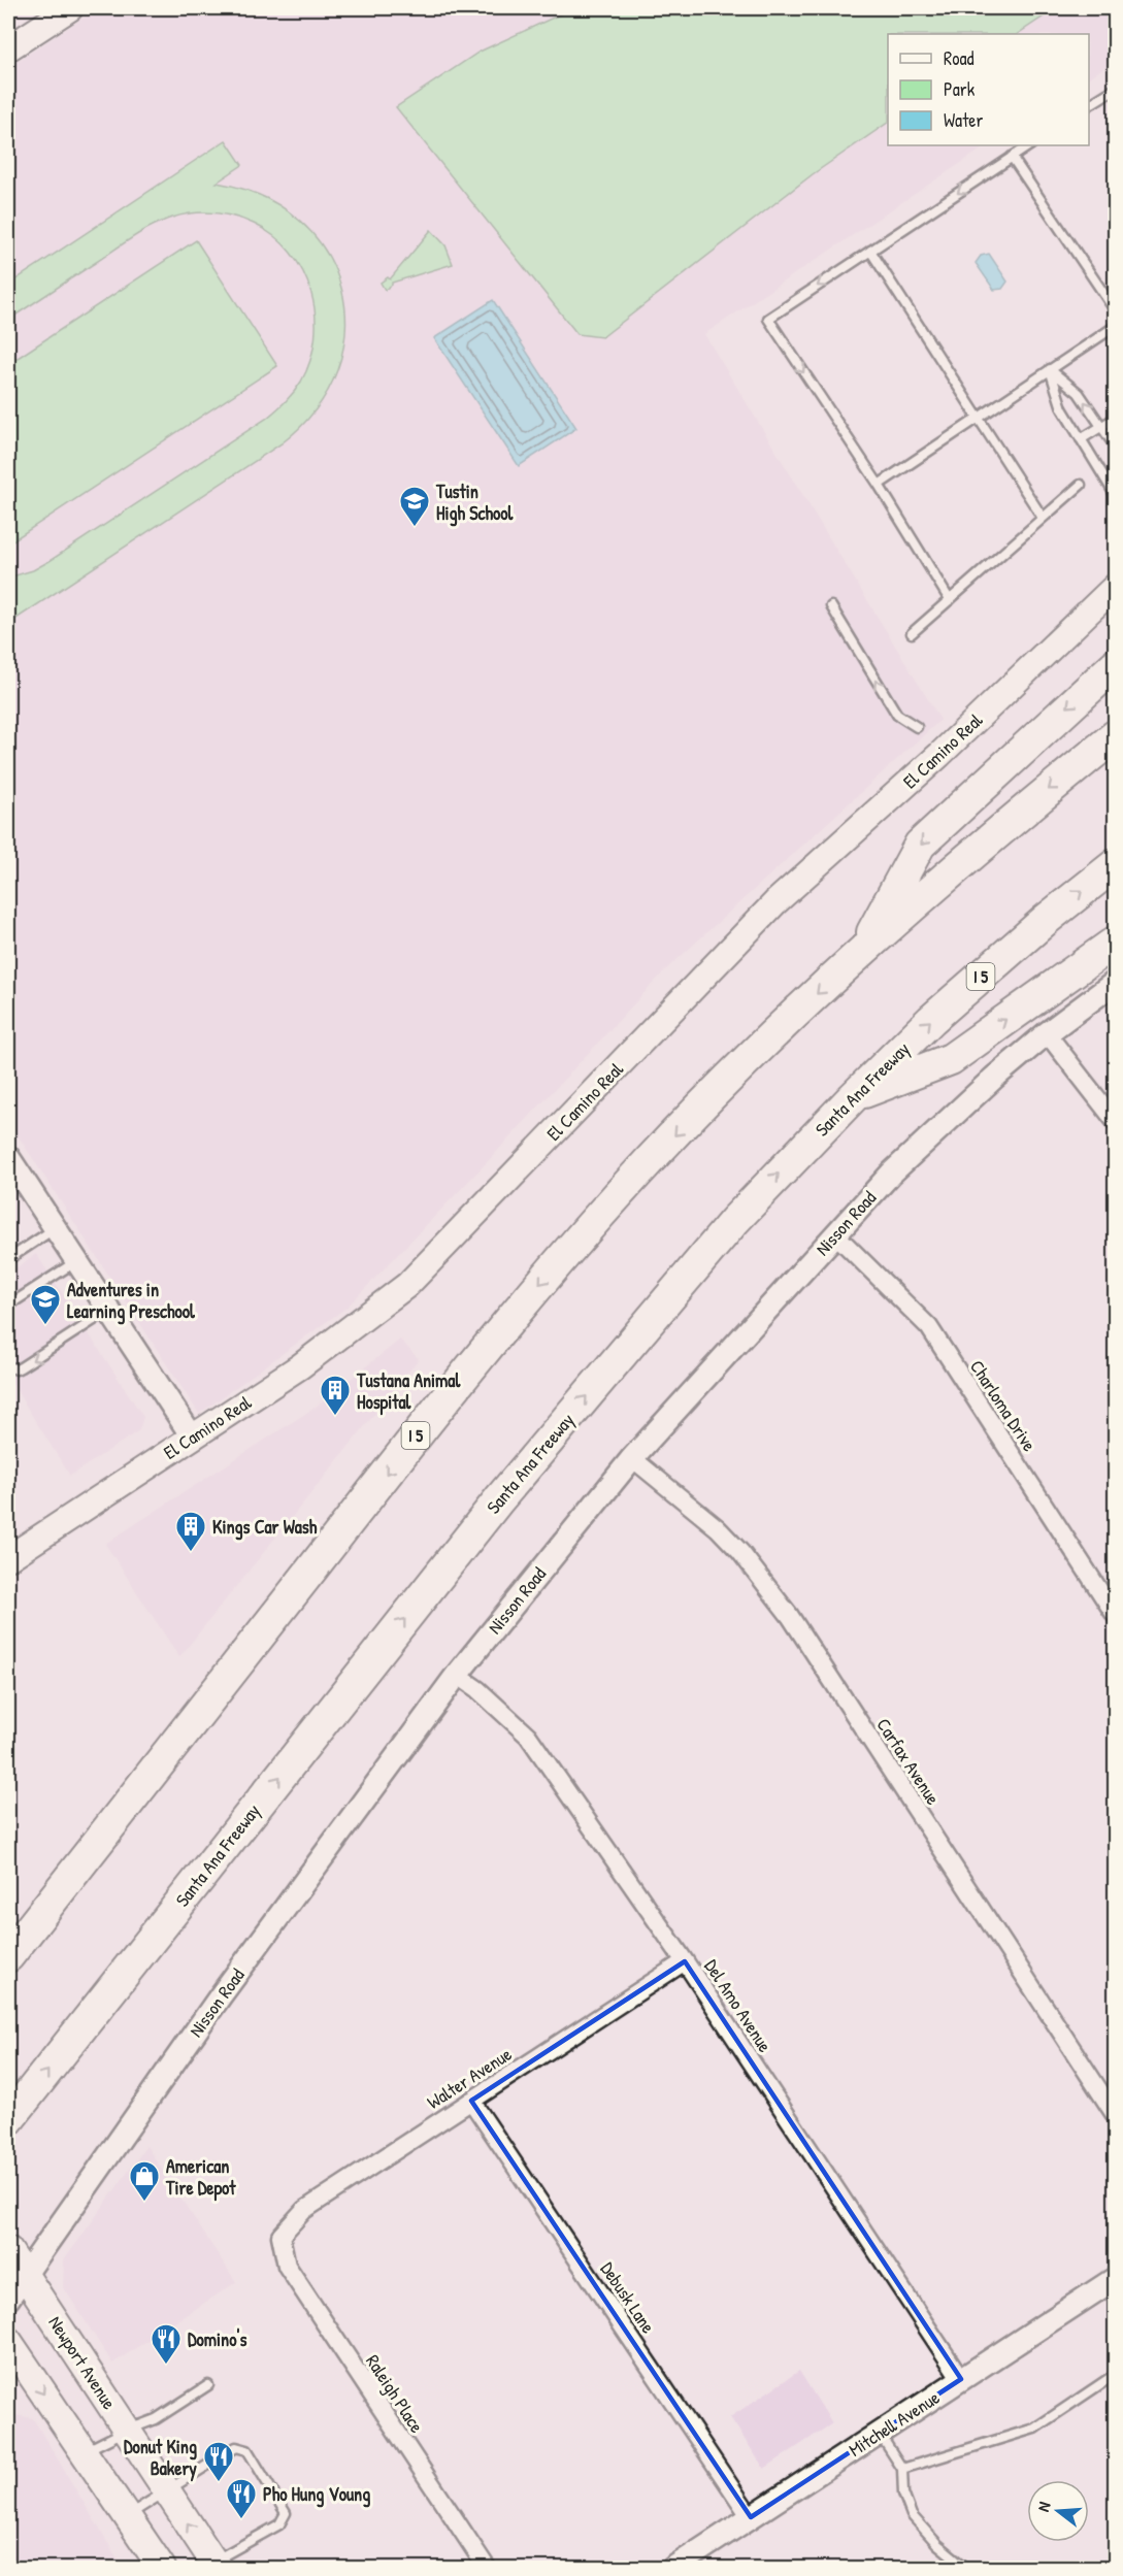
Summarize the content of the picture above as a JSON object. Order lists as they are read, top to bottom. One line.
{"streets":{"highway":["I 5","Santa Ana Freeway"],"main road":["El Camino Real","Newport Avenue"],"street":["Nisson Road","Charloma Drive","Carfax Avenue","Del Amo Avenue","Walter Avenue","Debusk Lane","Raleigh Place","Mitchell Avenue"]},"crossings":[["Nisson Road","Charloma Drive"],["Nisson Road","Carfax Avenue"],["Nisson Road","Del Amo Avenue"],["Nisson Road","Newport Avenue"],["Del Amo Avenue","Walter Avenue"],["Del Amo Avenue","Mitchell Avenue"],["Walter Avenue","Debusk Lane"],["Walter Avenue","Raleigh Place"],["Debusk Lane","Mitchell Avenue"]],"places":{"school or university":["Tustin High School","Adventures in Learning Preschool"],"building":["Tustana Animal Hospital","Kings Car Wash"],"shop":["American Tire Depot"],"restaurant":["Domino's","Donut King Bakery","Pho Hung Voung"]},"legend":["Road","Park","Water"],"north":"left"}
